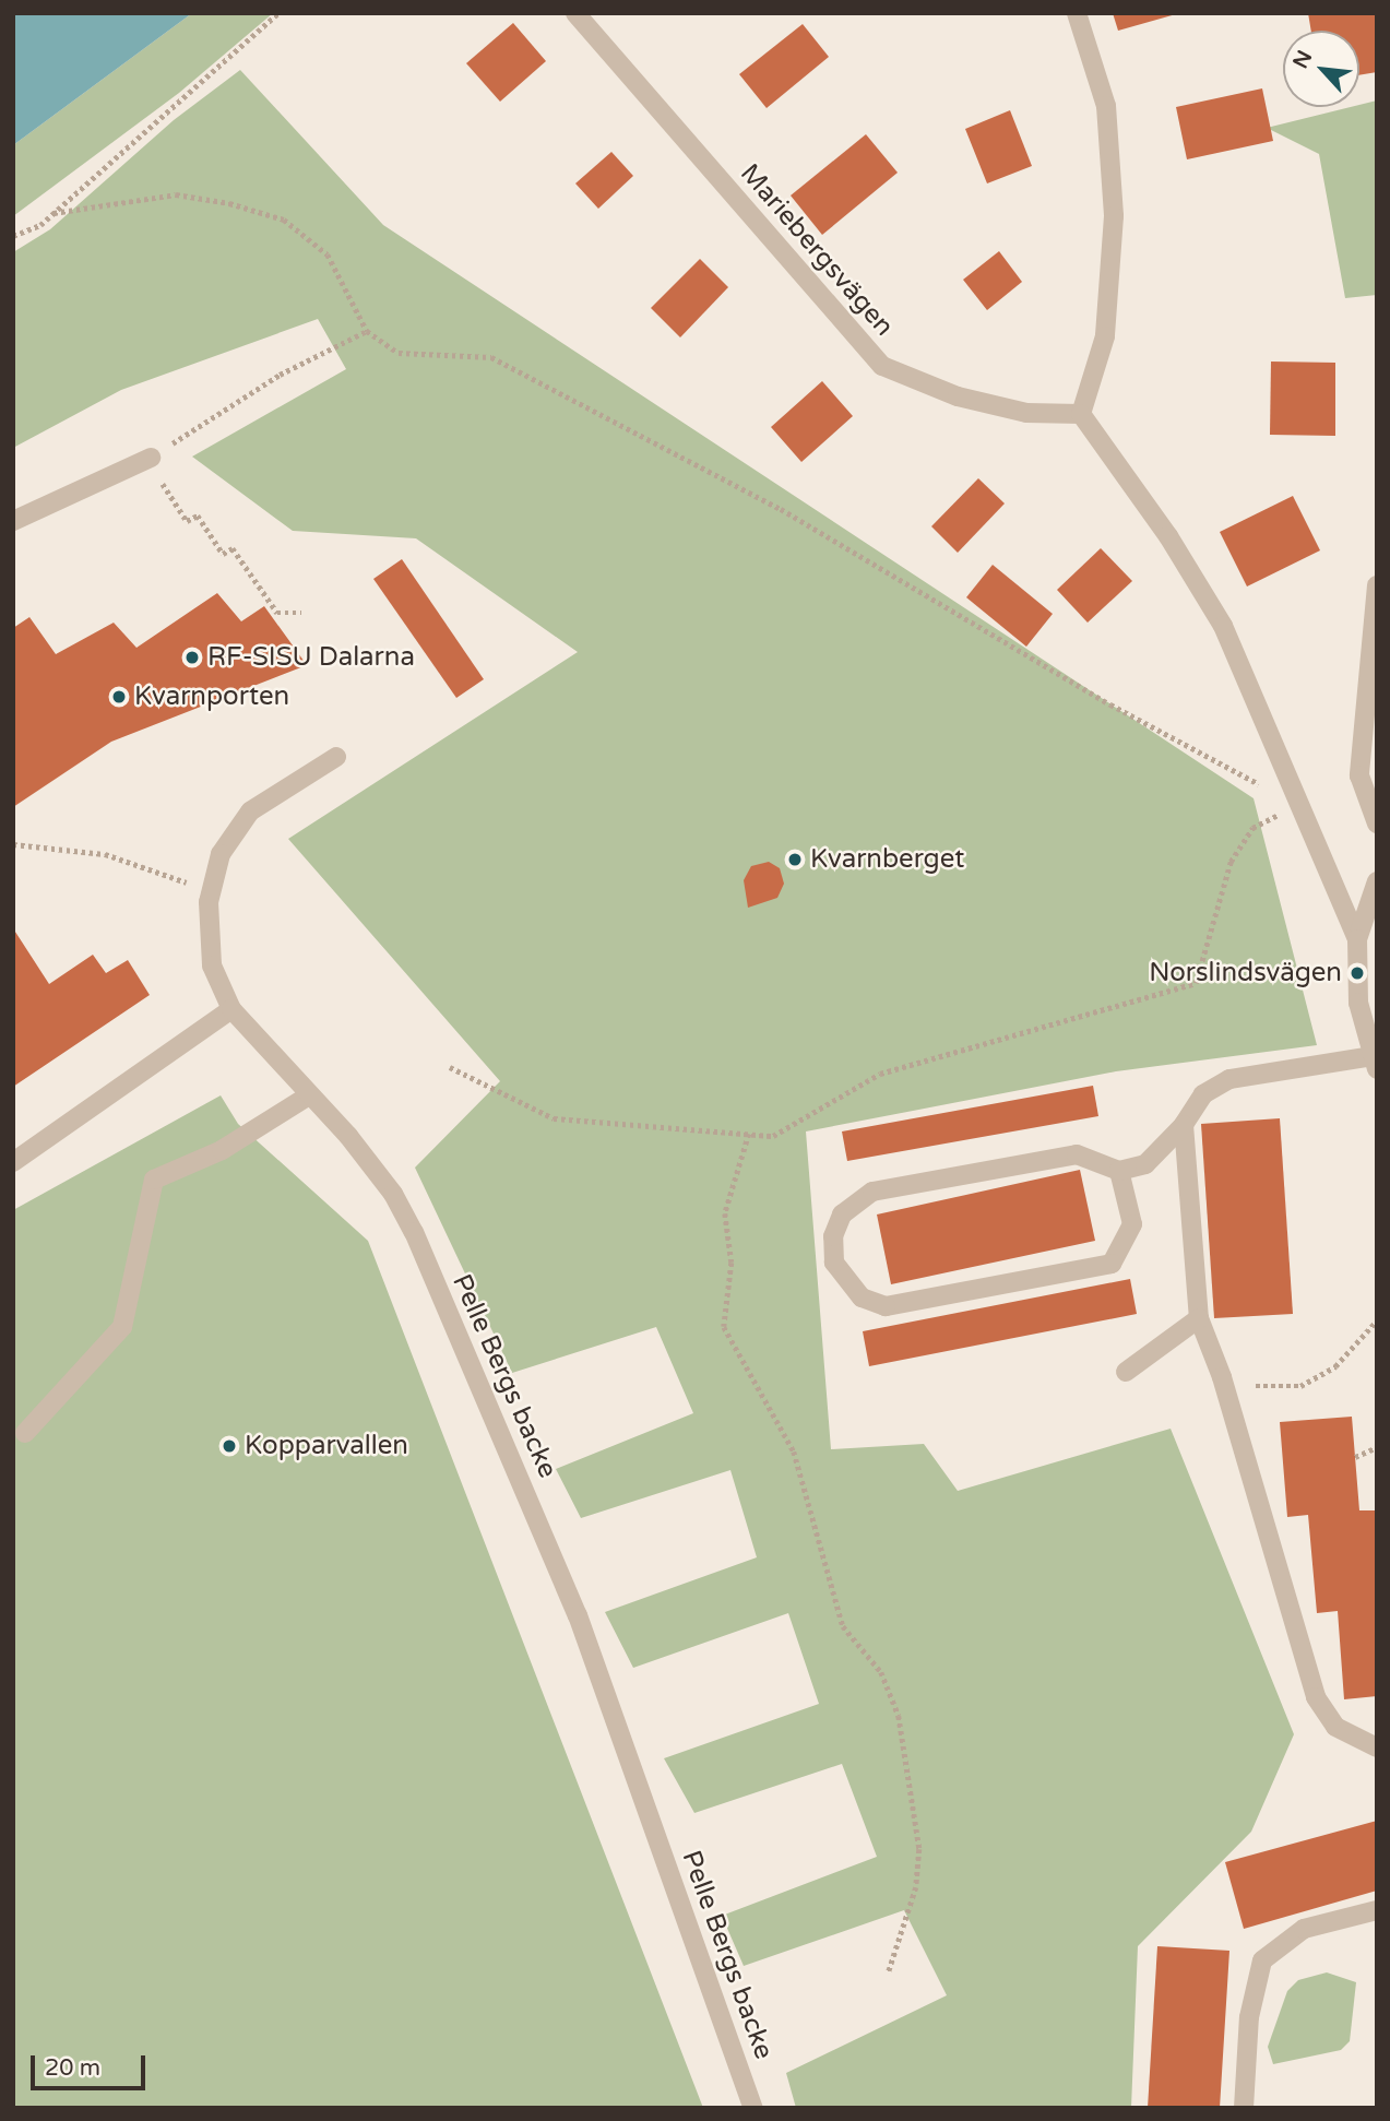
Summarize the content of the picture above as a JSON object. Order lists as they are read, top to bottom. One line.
{"streets":{"street":["Mariebergsvägen","Pelle Bergs backe"]},"places":["RF-SISU Dalarna","Kvarnporten","Kvarnberget","Norslindsvägen","Kopparvallen"],"scale_bar":"20 m","north":"top left"}
